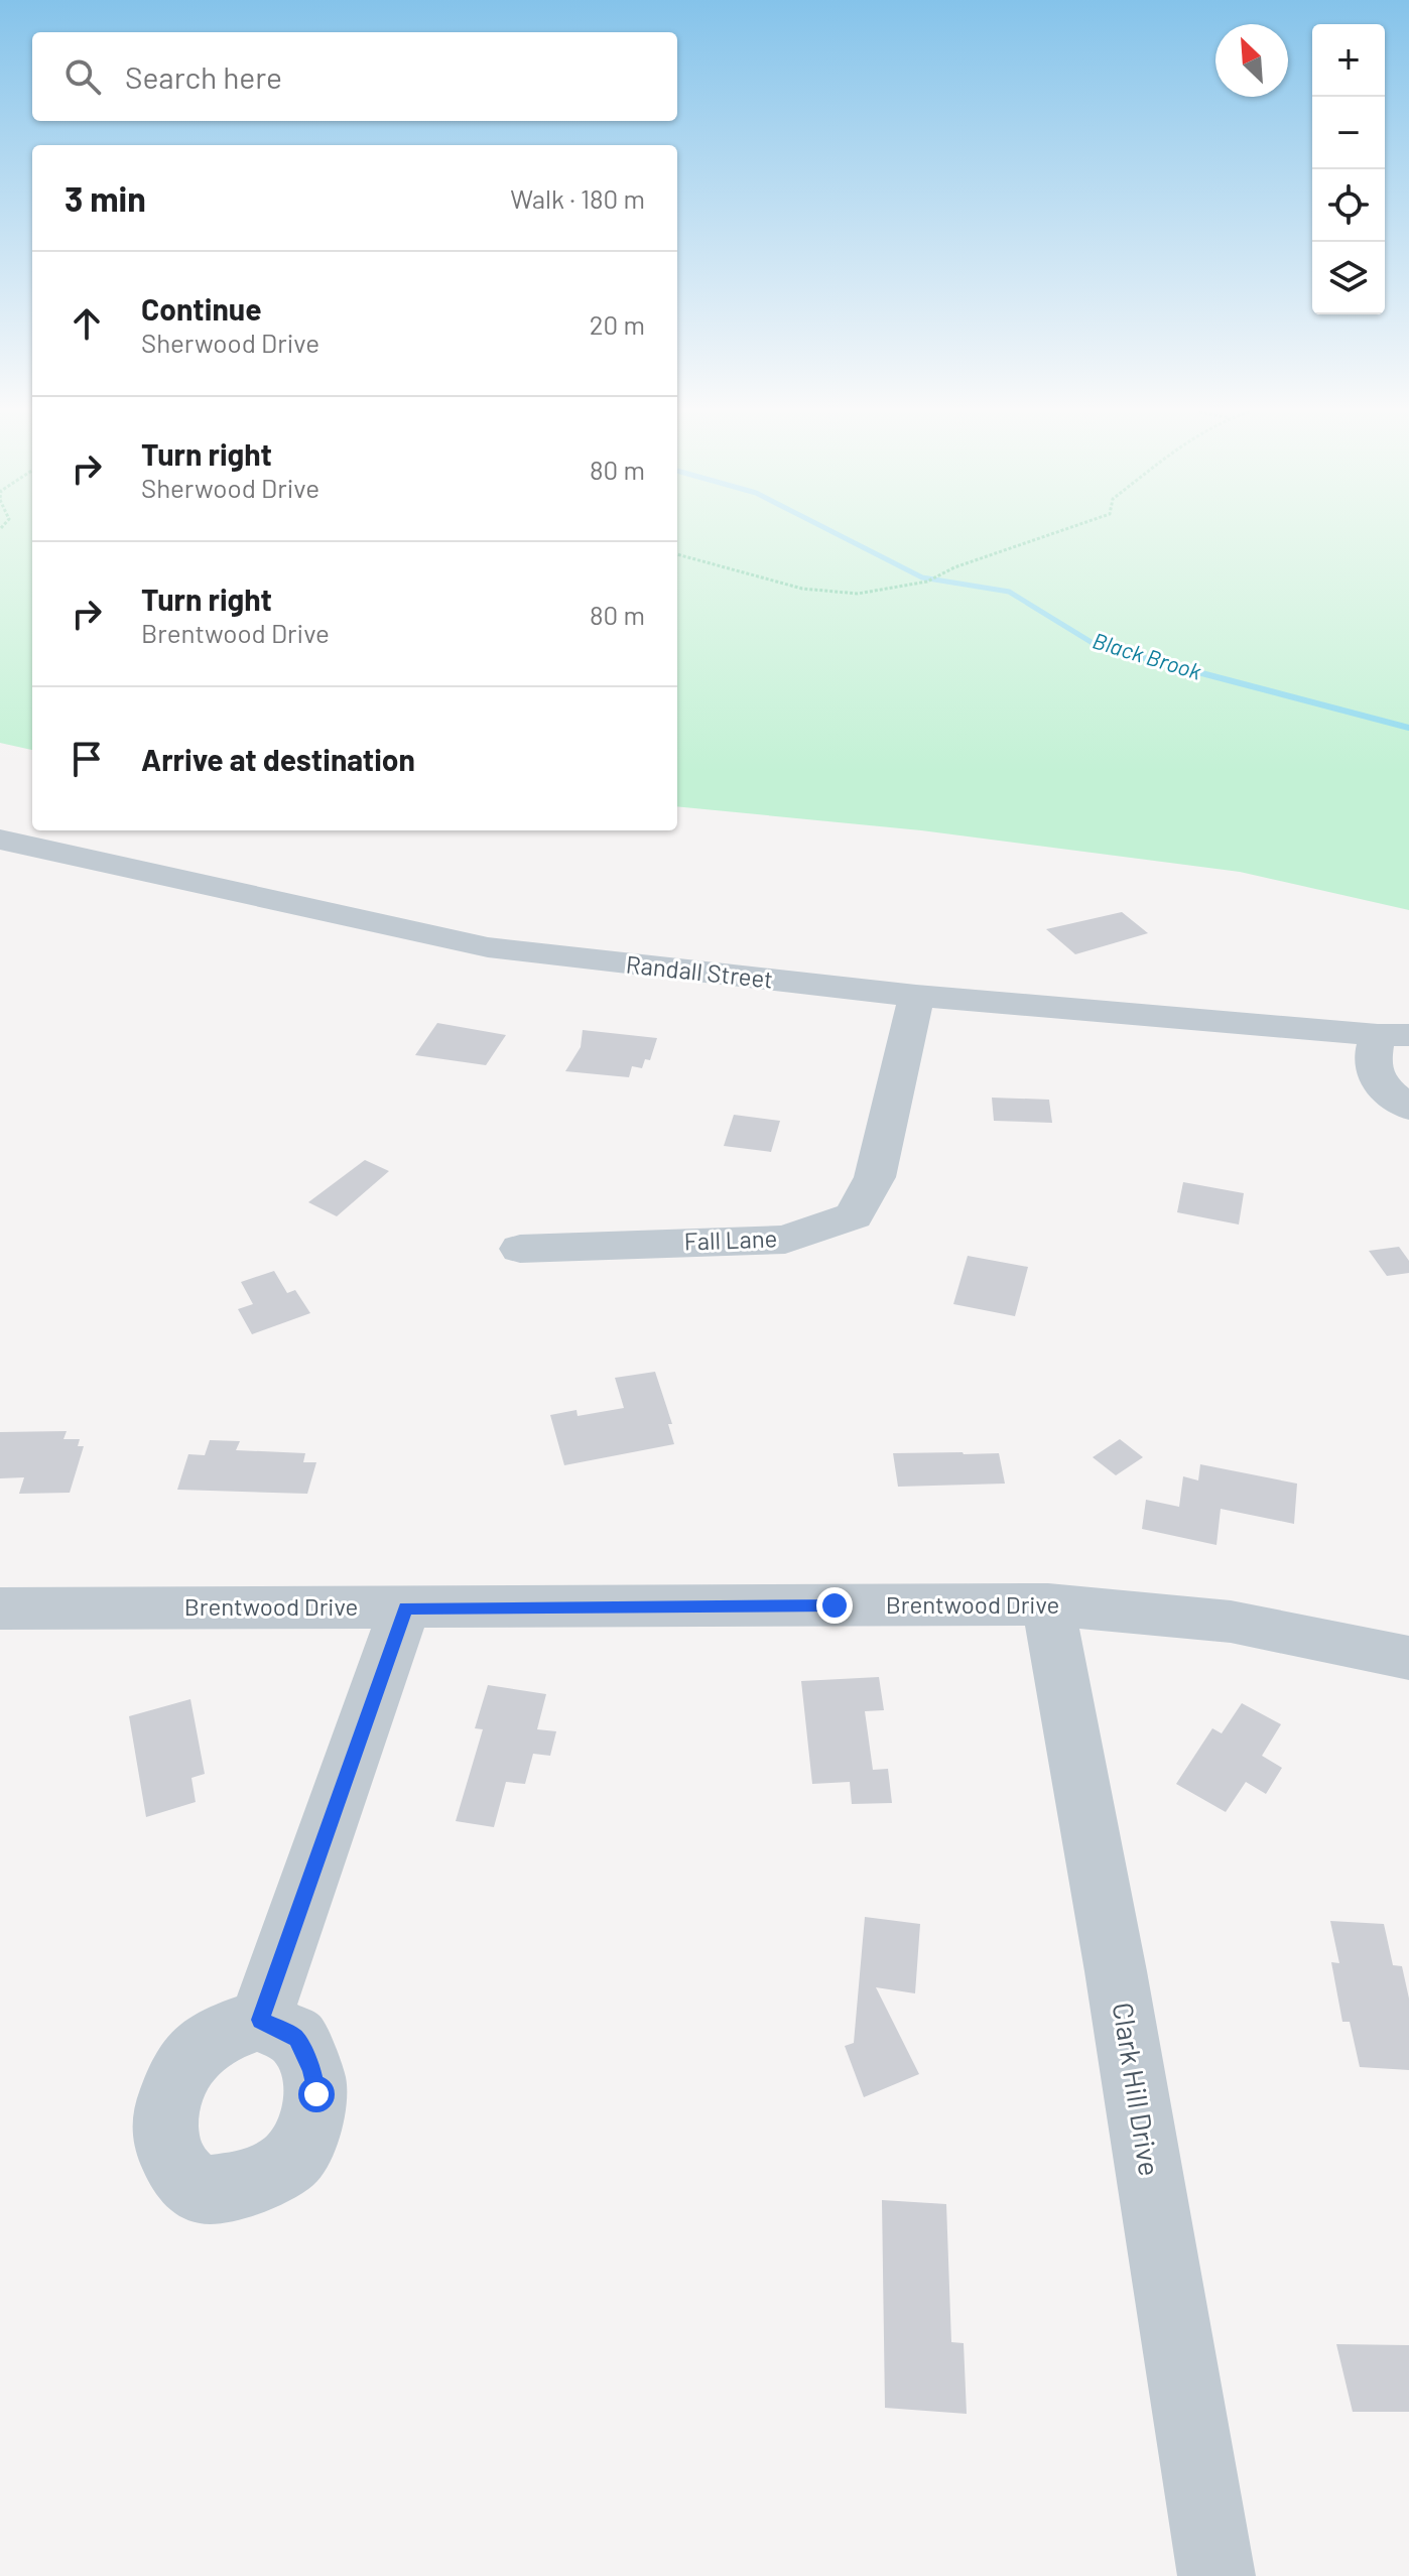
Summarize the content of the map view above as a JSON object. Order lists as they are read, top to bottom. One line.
{"streets":{"street":["Randall Street","Fall Lane","Brentwood Drive","Clark Hill Drive"]},"crossings":[["Randall Street","Fall Lane"],["Brentwood Drive","Clark Hill Drive"]],"water":["Black Brook"],"north":"top left","page":{"map_buttons":["+","−"],"search":"Search here","heading":["3 min","Walk · 180 m"],"list":[["Continue","Sherwood Drive","20 m"],["Turn right","Sherwood Drive","80 m"],["Turn right","Brentwood Drive","80 m"],"Arrive at destination"]}}
